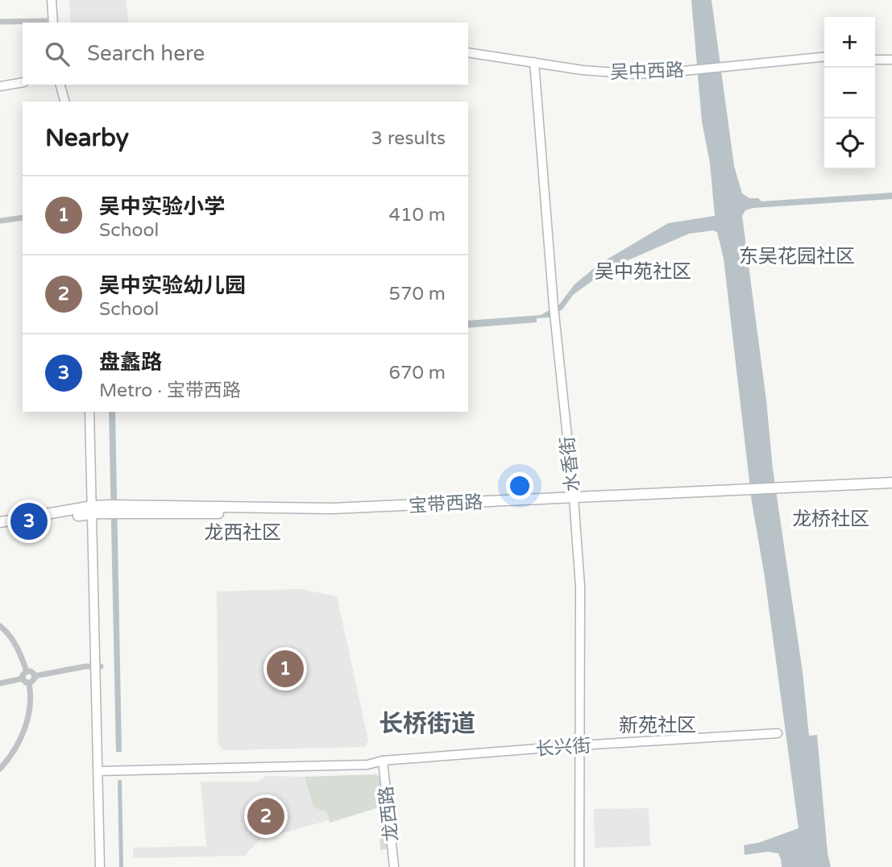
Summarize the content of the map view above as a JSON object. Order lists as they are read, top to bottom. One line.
{"streets":{"main road":["宝带西路"],"street":["吴中西路","水香街","长兴街","龙西路"]},"crossings":[["吴中西路","水香街"],["水香街","宝带西路"],["水香街","长兴街"],["长兴街","龙西路"]],"districts":["东吴花园社区","吴中苑社区","龙桥社区","龙西社区","长桥街道","新苑社区"],"page":{"map_buttons":["+","−"],"search":"Search here","heading":["Nearby","3 results"],"list":[{"mark":"1","name":"吴中实验小学","note":"School","value":"410 m"},{"mark":"2","name":"吴中实验幼儿园","note":"School","value":"570 m"},{"mark":"3","name":"盘蠡路","note":"Metro · 宝带西路","value":"670 m"}],"pins":["3","1","2"]}}
